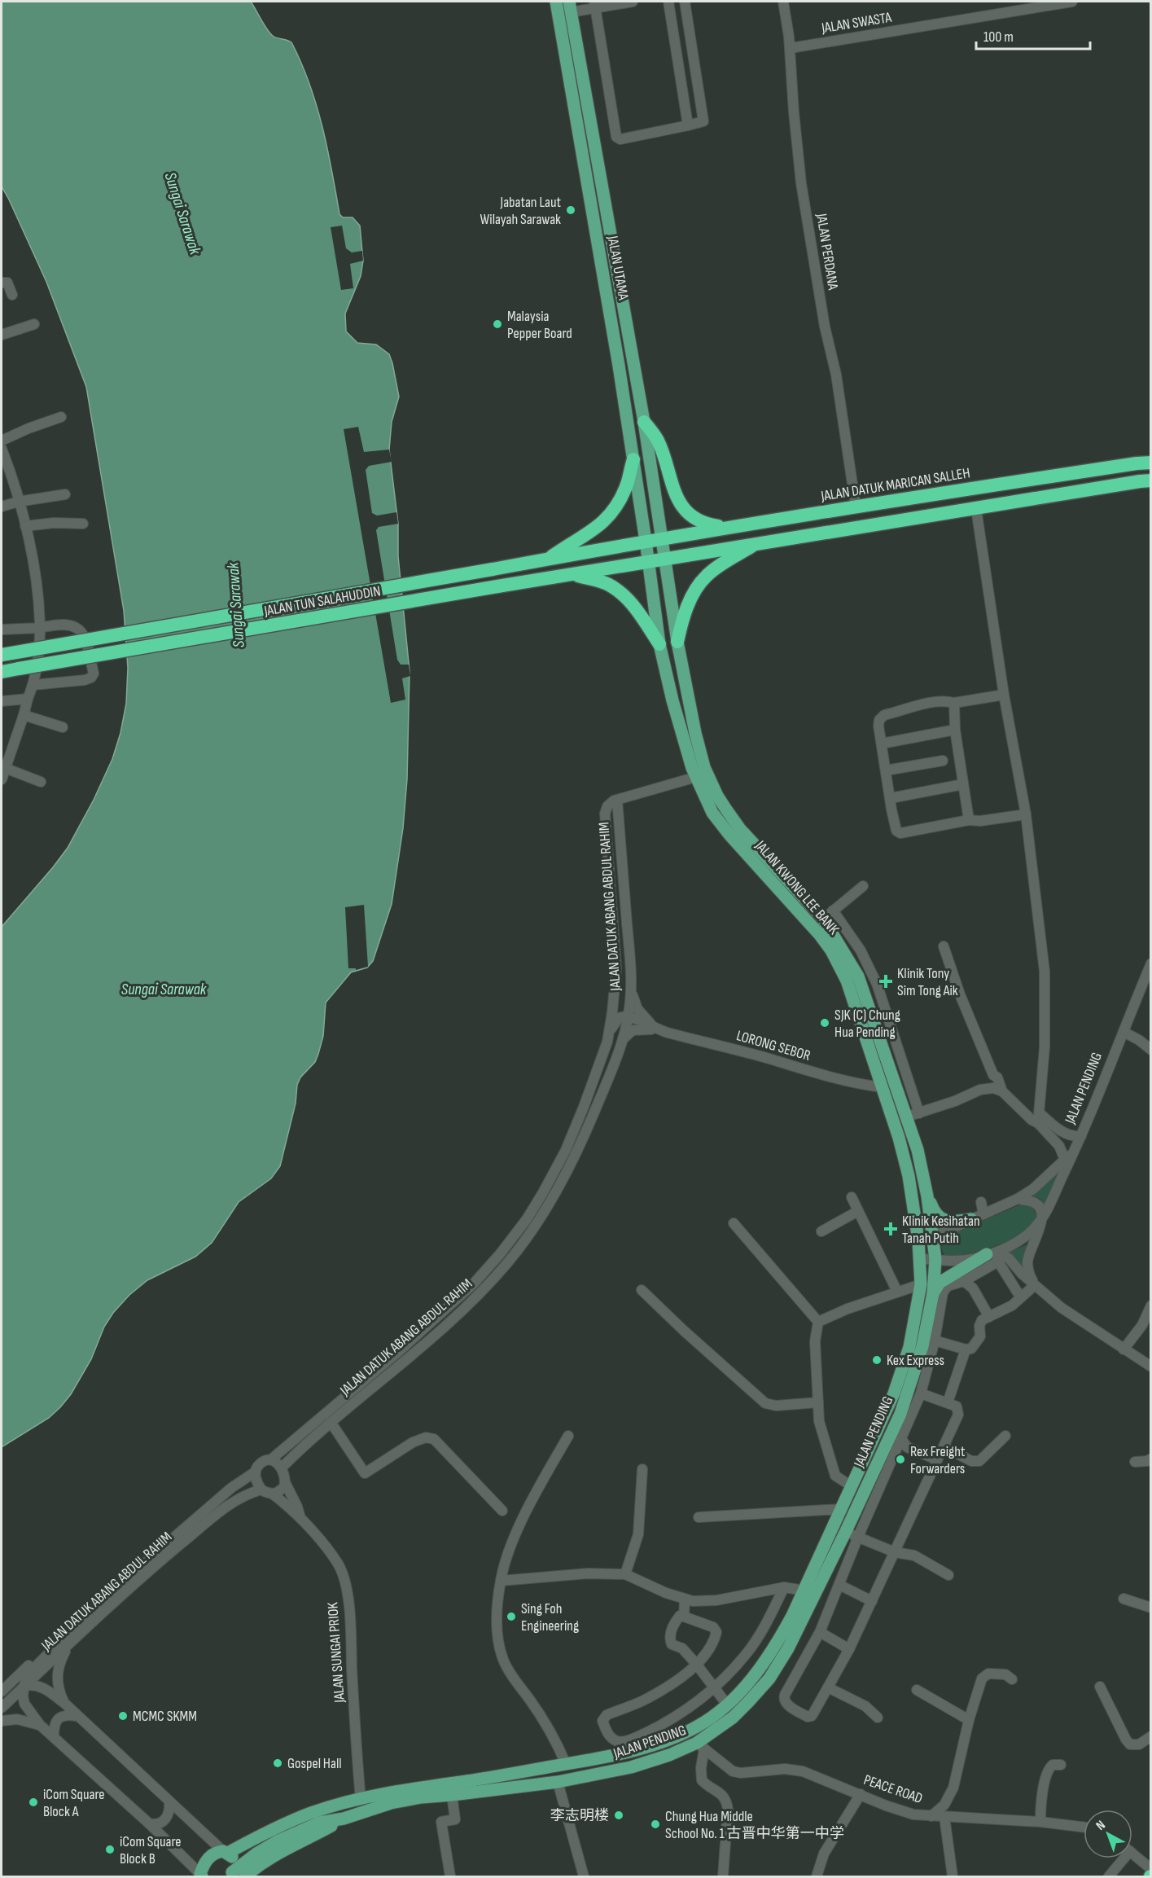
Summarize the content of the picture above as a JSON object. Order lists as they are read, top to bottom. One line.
{"streets":{"highway":["JALAN DATUK MARICAN SALLEH","JALAN TUN SALAHUDDIN"],"main road":["JALAN UTAMA","JALAN KWONG LEE BANK","JALAN PENDING"],"street":["JALAN SWASTA","JALAN PERDANA","JALAN DATUK ABANG ABDUL RAHIM","LORONG SEBOR","JALAN SUNGAI PRIOK","PEACE ROAD"]},"crossings":[["JALAN SWASTA","JALAN PERDANA"],["JALAN PERDANA","JALAN DATUK MARICAN SALLEH"],["JALAN UTAMA","JALAN DATUK MARICAN SALLEH"],["JALAN UTAMA","JALAN TUN SALAHUDDIN"],["JALAN UTAMA","JALAN KWONG LEE BANK"],["JALAN DATUK MARICAN SALLEH","JALAN TUN SALAHUDDIN"],["JALAN TUN SALAHUDDIN","JALAN KWONG LEE BANK"],["JALAN KWONG LEE BANK","LORONG SEBOR"],["JALAN KWONG LEE BANK","JALAN PENDING"],["JALAN PENDING","JALAN SUNGAI PRIOK"],["JALAN PENDING","PEACE ROAD"]],"water":["Sungai Sarawak"],"places":{"other":["Jabatan Laut Wilayah Sarawak","Malaysia Pepper Board","SJK (C) Chung Hua Pending","Kex Express","Rex Freight Forwarders","Sing Foh Engineering","MCMC SKMM","Gospel Hall","iCom Square Block A","李志明楼","Chung Hua Middle School No. 1 古晋中华第一中学","iCom Square Block B"],"health":["Klinik Tony Sim Tong Aik","Klinik Kesihatan Tanah Putih"]},"scale_bar":"100 m","north":"top left"}
